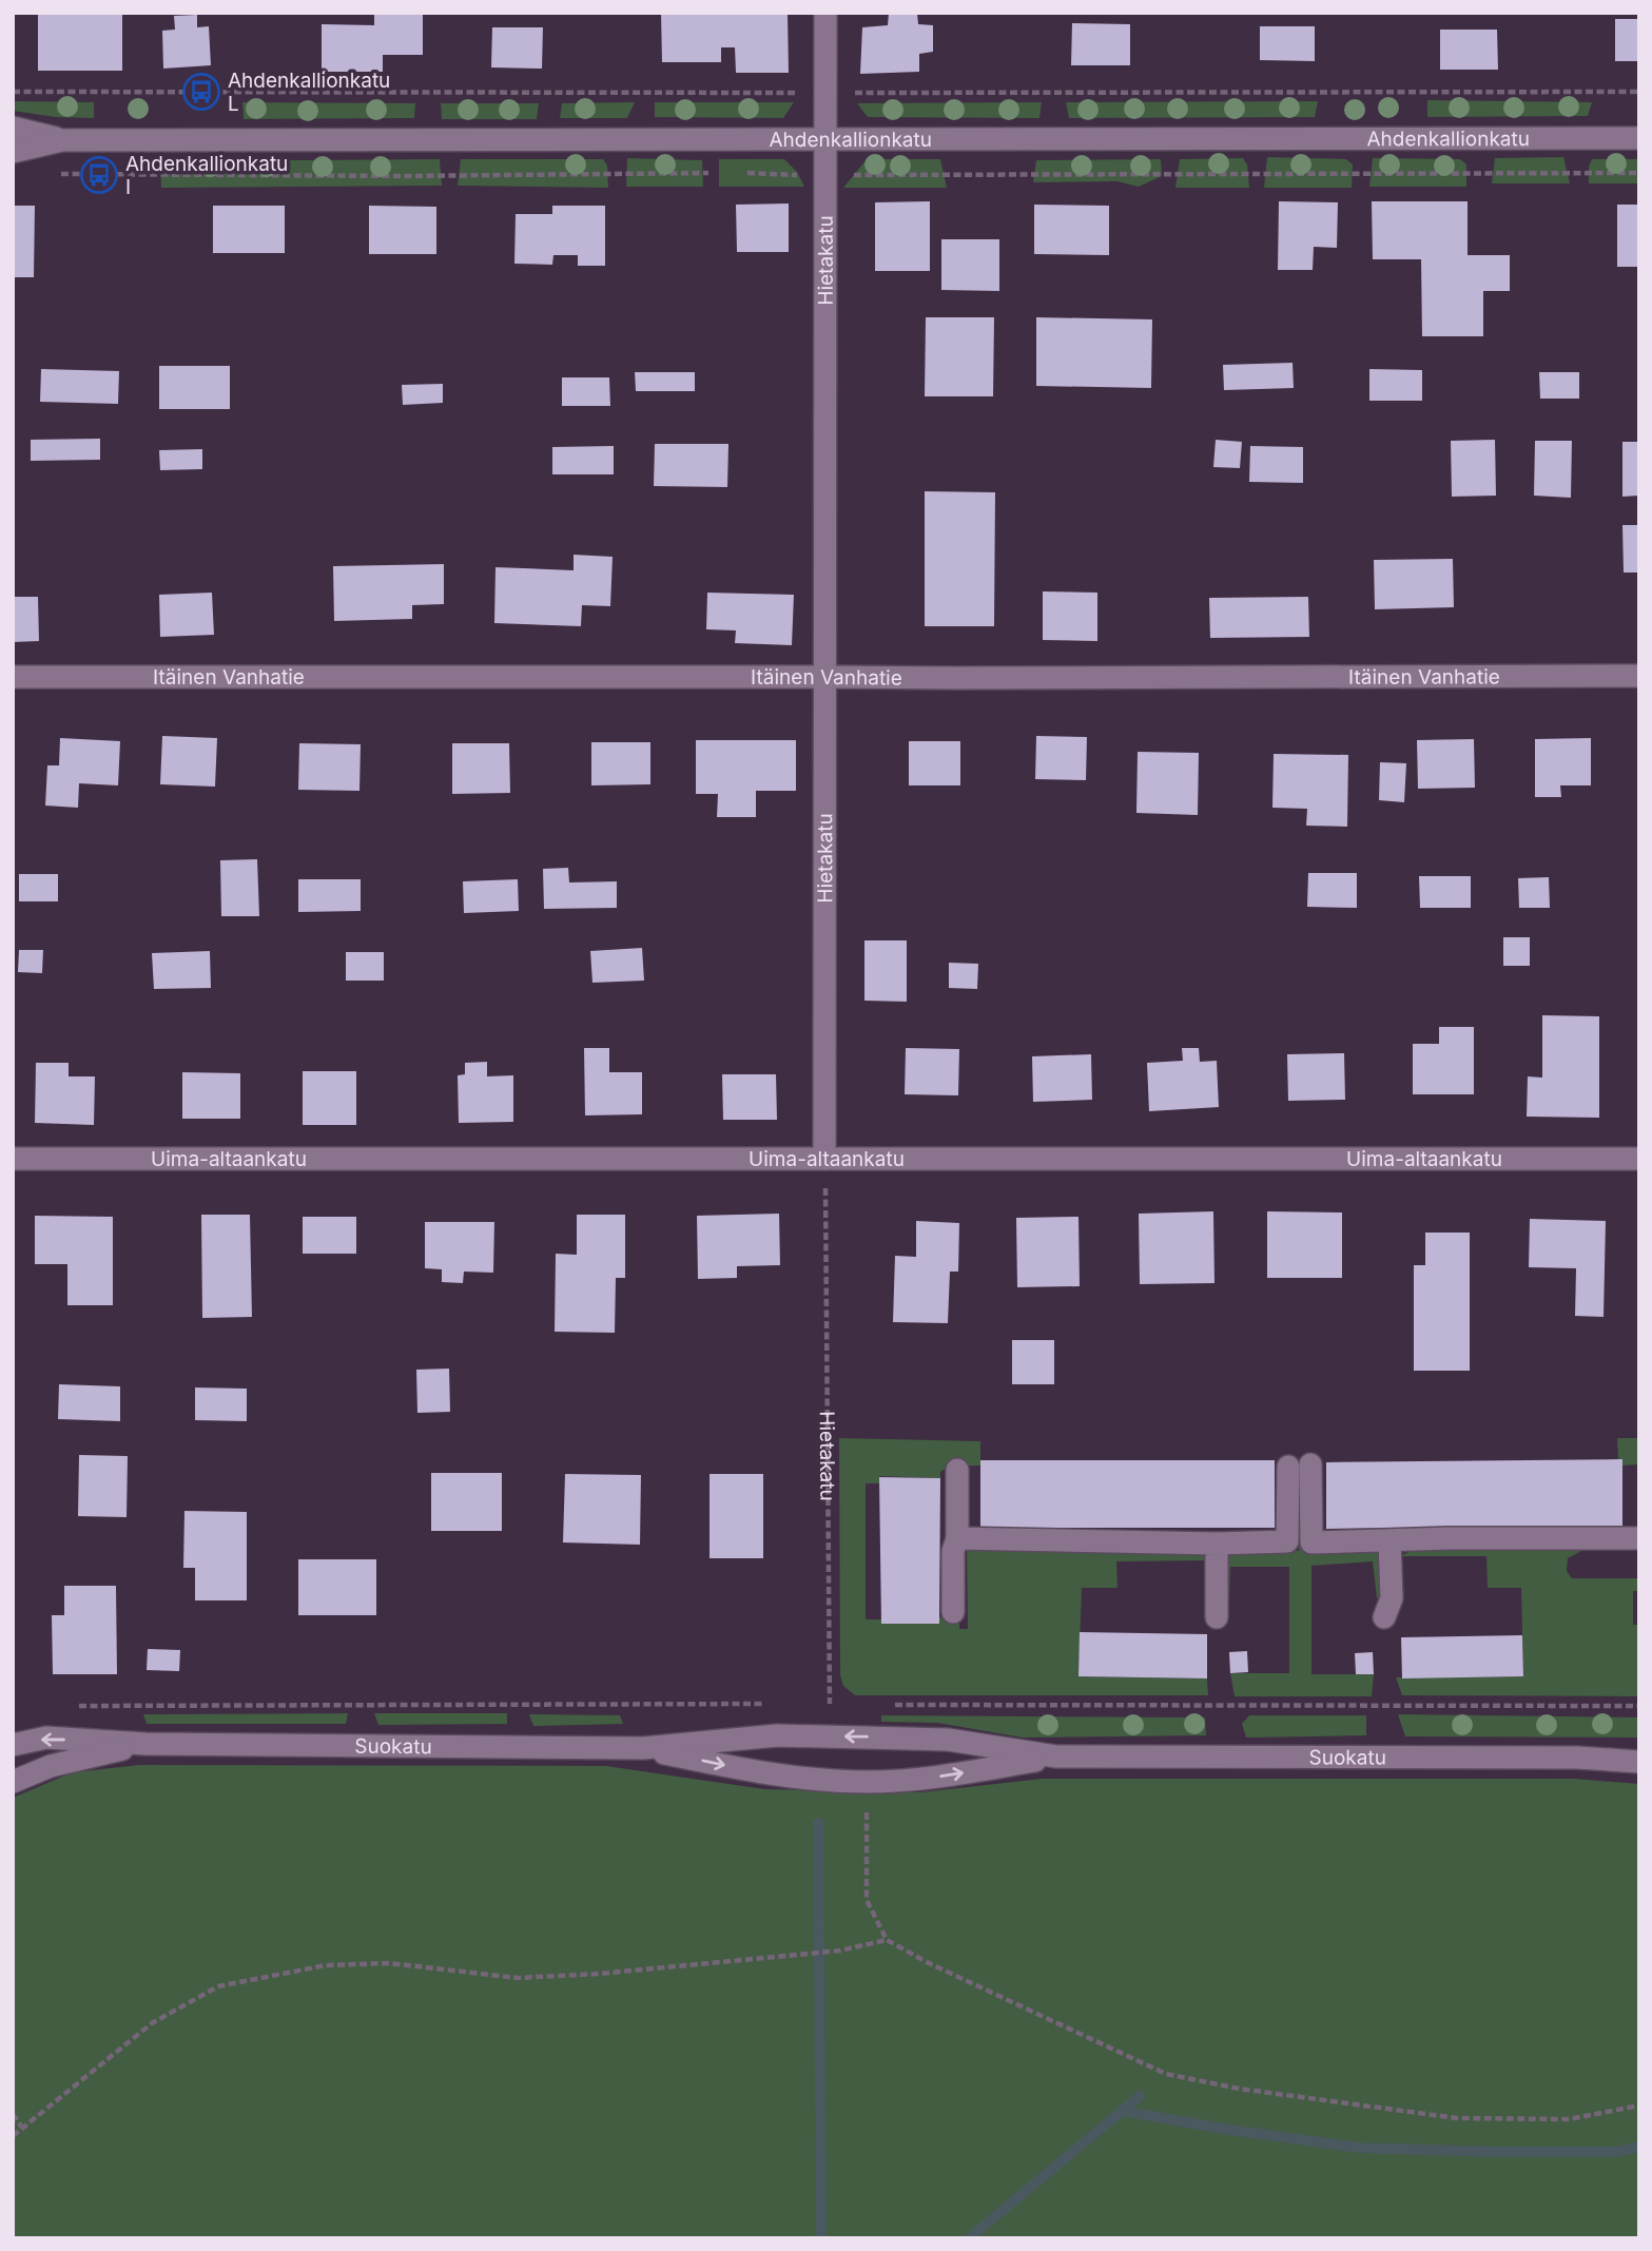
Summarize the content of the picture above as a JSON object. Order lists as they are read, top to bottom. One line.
{"streets":{"street":["Ahdenkallionkatu","Hietakatu","Itäinen Vanhatie","Uima-altaankatu","Suokatu"]},"crossings":[["Ahdenkallionkatu","Hietakatu"],["Hietakatu","Itäinen Vanhatie"],["Hietakatu","Uima-altaankatu"]],"places":{"bus stop":["Ahdenkallionkatu L","Ahdenkallionkatu I"]}}
